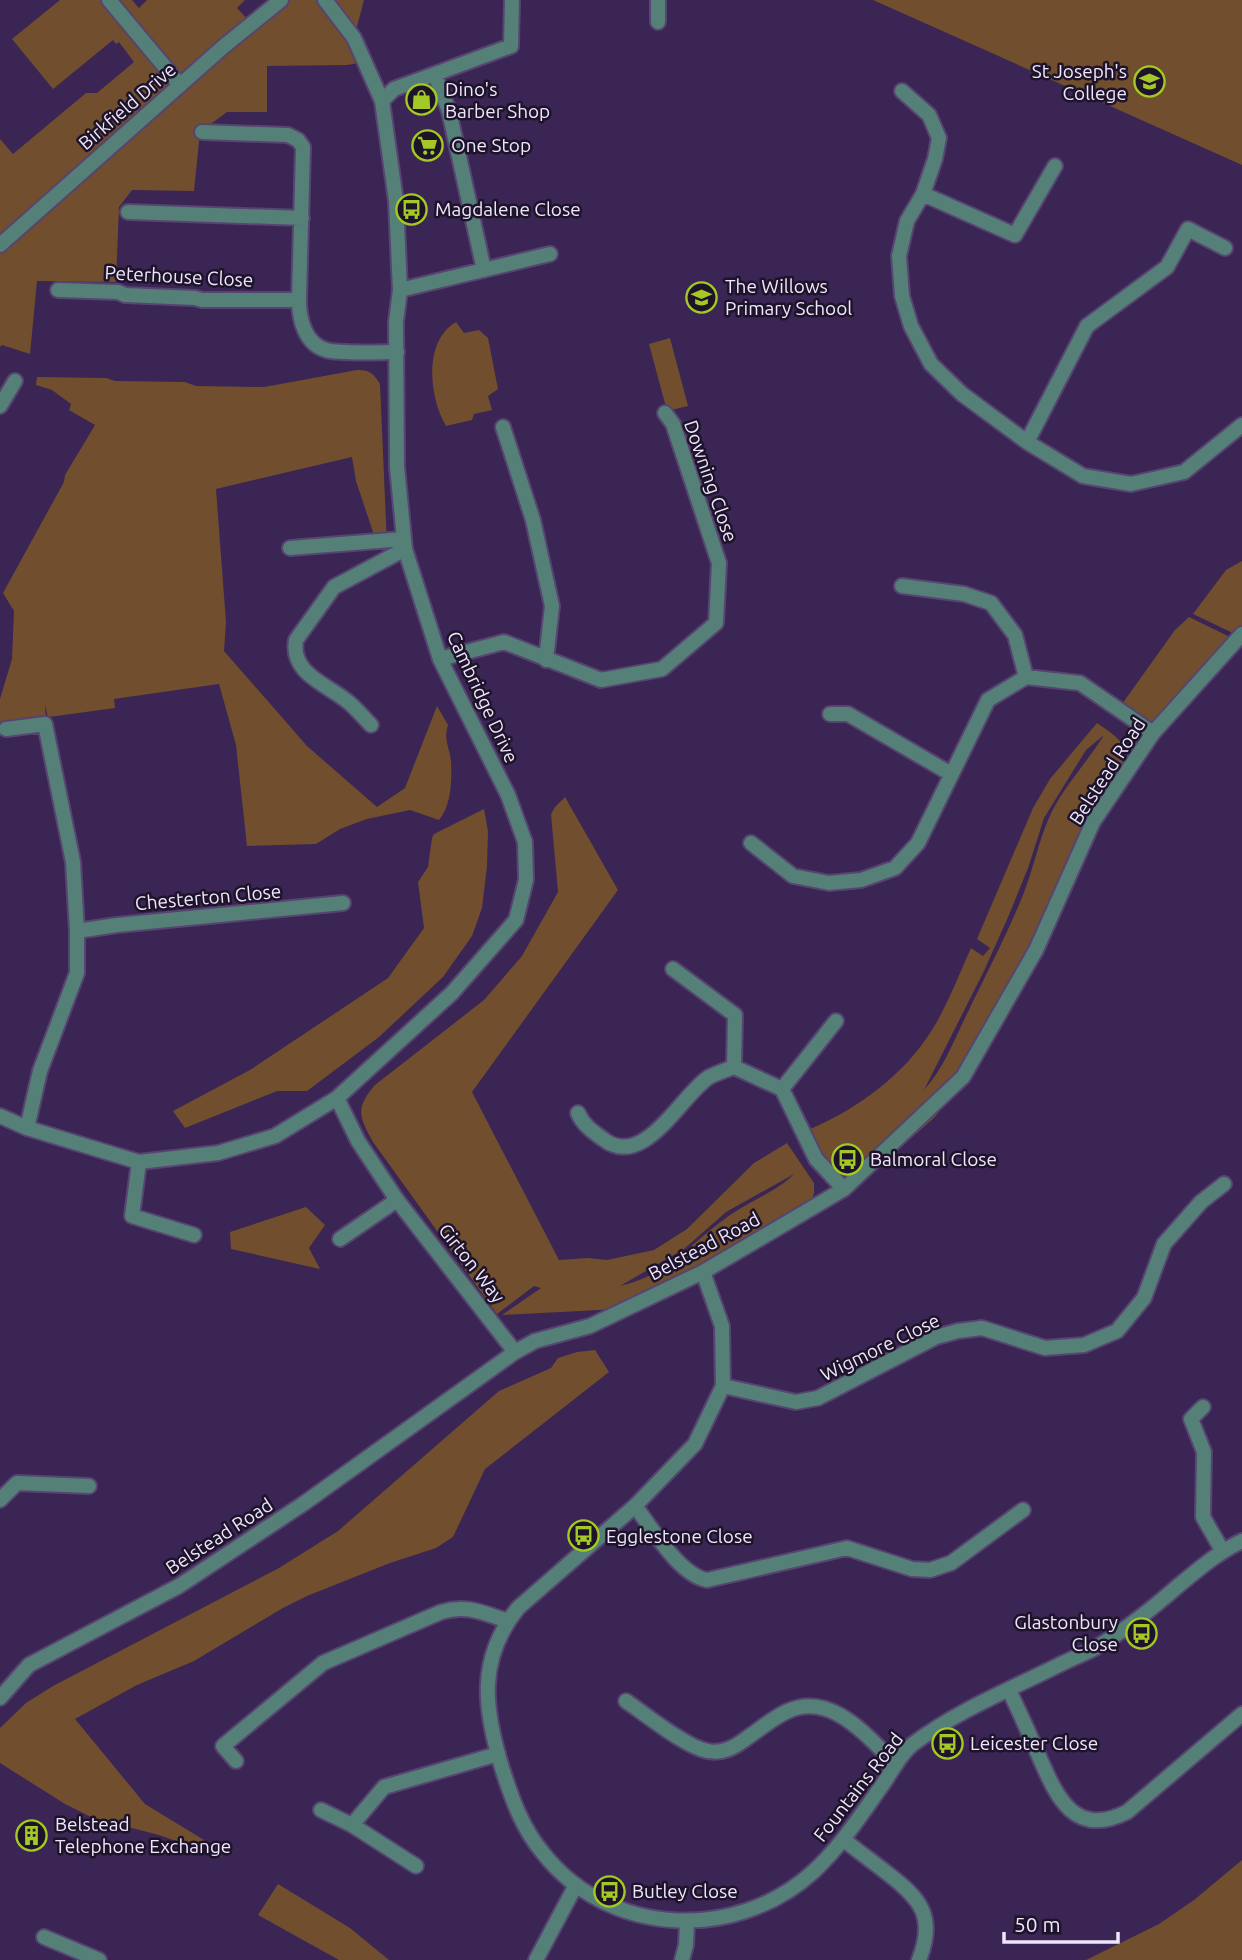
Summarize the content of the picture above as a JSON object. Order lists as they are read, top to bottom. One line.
{"streets":{"street":["Birkfield Drive","Peterhouse Close","Downing Close","Cambridge Drive","Belstead Road","Chesterton Close","Girton Way","Wigmore Close","Fountains Road"]},"crossings":[["Downing Close","Cambridge Drive"],["Cambridge Drive","Girton Way"],["Belstead Road","Girton Way"],["Belstead Road","Fountains Road"],["Wigmore Close","Fountains Road"]],"places":{"school or university":["St Joseph's College","The Willows Primary School"],"shop":["Dino's Barber Shop"],"supermarket":["One Stop"],"bus stop":["Magdalene Close","Balmoral Close","Egglestone Close","Glastonbury Close","Leicester Close","Butley Close"],"building":["Belstead Telephone Exchange"]},"scale_bar":"50 m"}
